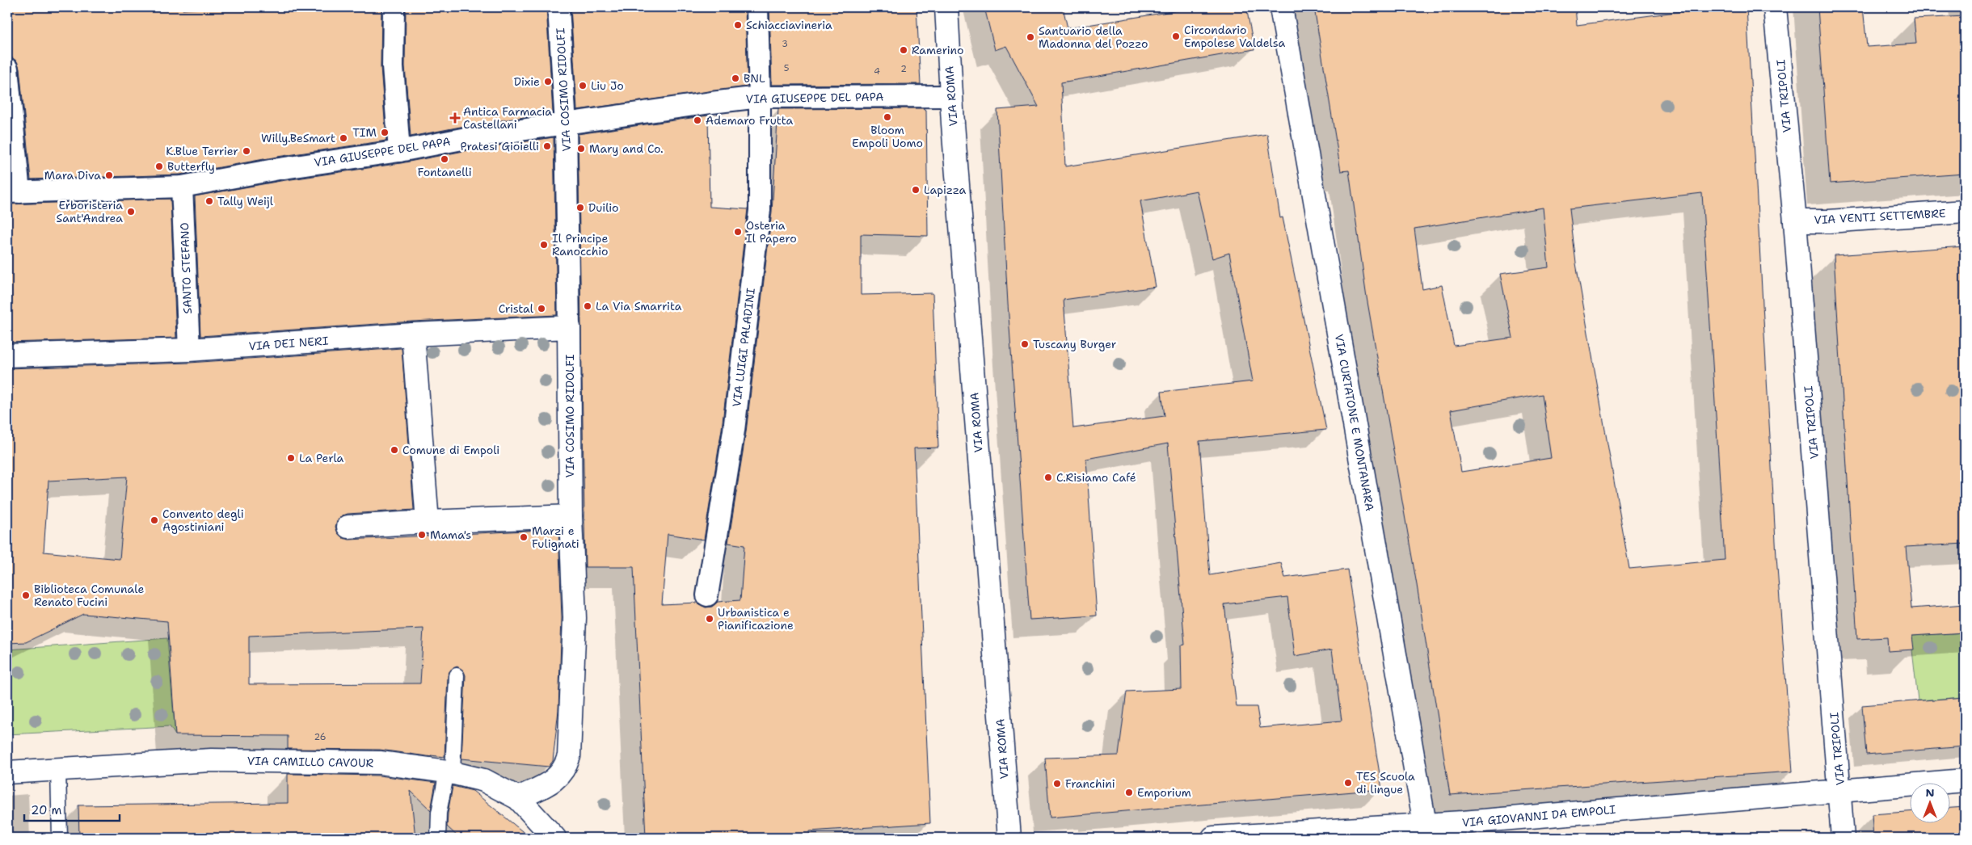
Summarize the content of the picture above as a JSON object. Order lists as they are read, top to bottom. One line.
{"streets":{"street":["VIA COSIMO RIDOLFI","VIA ROMA","VIA TRIPOLI","VIA GIUSEPPE DEL PAPA","VIA VENTI SETTEMBRE","SANTO STEFANO","VIA DEI NERI","VIA LUIGI PALADINI","VIA CURTATONE E MONTANARA","VIA CAMILLO CAVOUR","VIA GIOVANNI DA EMPOLI"]},"crossings":[["VIA COSIMO RIDOLFI","VIA GIUSEPPE DEL PAPA"],["VIA COSIMO RIDOLFI","VIA DEI NERI"],["VIA COSIMO RIDOLFI","VIA CAMILLO CAVOUR"],["VIA ROMA","VIA GIUSEPPE DEL PAPA"],["VIA TRIPOLI","VIA VENTI SETTEMBRE"],["VIA TRIPOLI","VIA GIOVANNI DA EMPOLI"],["VIA GIUSEPPE DEL PAPA","SANTO STEFANO"],["VIA GIUSEPPE DEL PAPA","VIA LUIGI PALADINI"],["SANTO STEFANO","VIA DEI NERI"],["VIA CURTATONE E MONTANARA","VIA GIOVANNI DA EMPOLI"]],"places":{"other":["Schiacciavineria","Circondario Empolese Valdelsa","Santuario della Madonna del Pozzo","Ramerino","BNL","Dixie","Liu Jo","Bloom Empoli Uomo","Ademaro Frutta","TIM","Willy.BeSmart","Pratesi Gioielli","Mary and Co.","K.Blue Terrier","Fontanelli","Butterfly","Mara Diva","Lapizza","Tally Weijl","Duilio","Erboristeria Sant'Andrea","Osteria Il Papero","Il Principe Ranocchio","La Via Smarrita","Cristal","Tuscany Burger","Comune di Empoli","La Perla","C.Risiamo Café","Convento degli Agostiniani","Mama's","Marzi e Fulignati","Biblioteca Comunale Renato Fucini","Urbanistica e Pianificazione","TES Scuola di lingue","Franchini","Emporium"],"health":["Antica Farmacia Castellani"]},"house_numbers":["3","5","2","4","26"],"scale_bar":"20 m","north":"top"}
